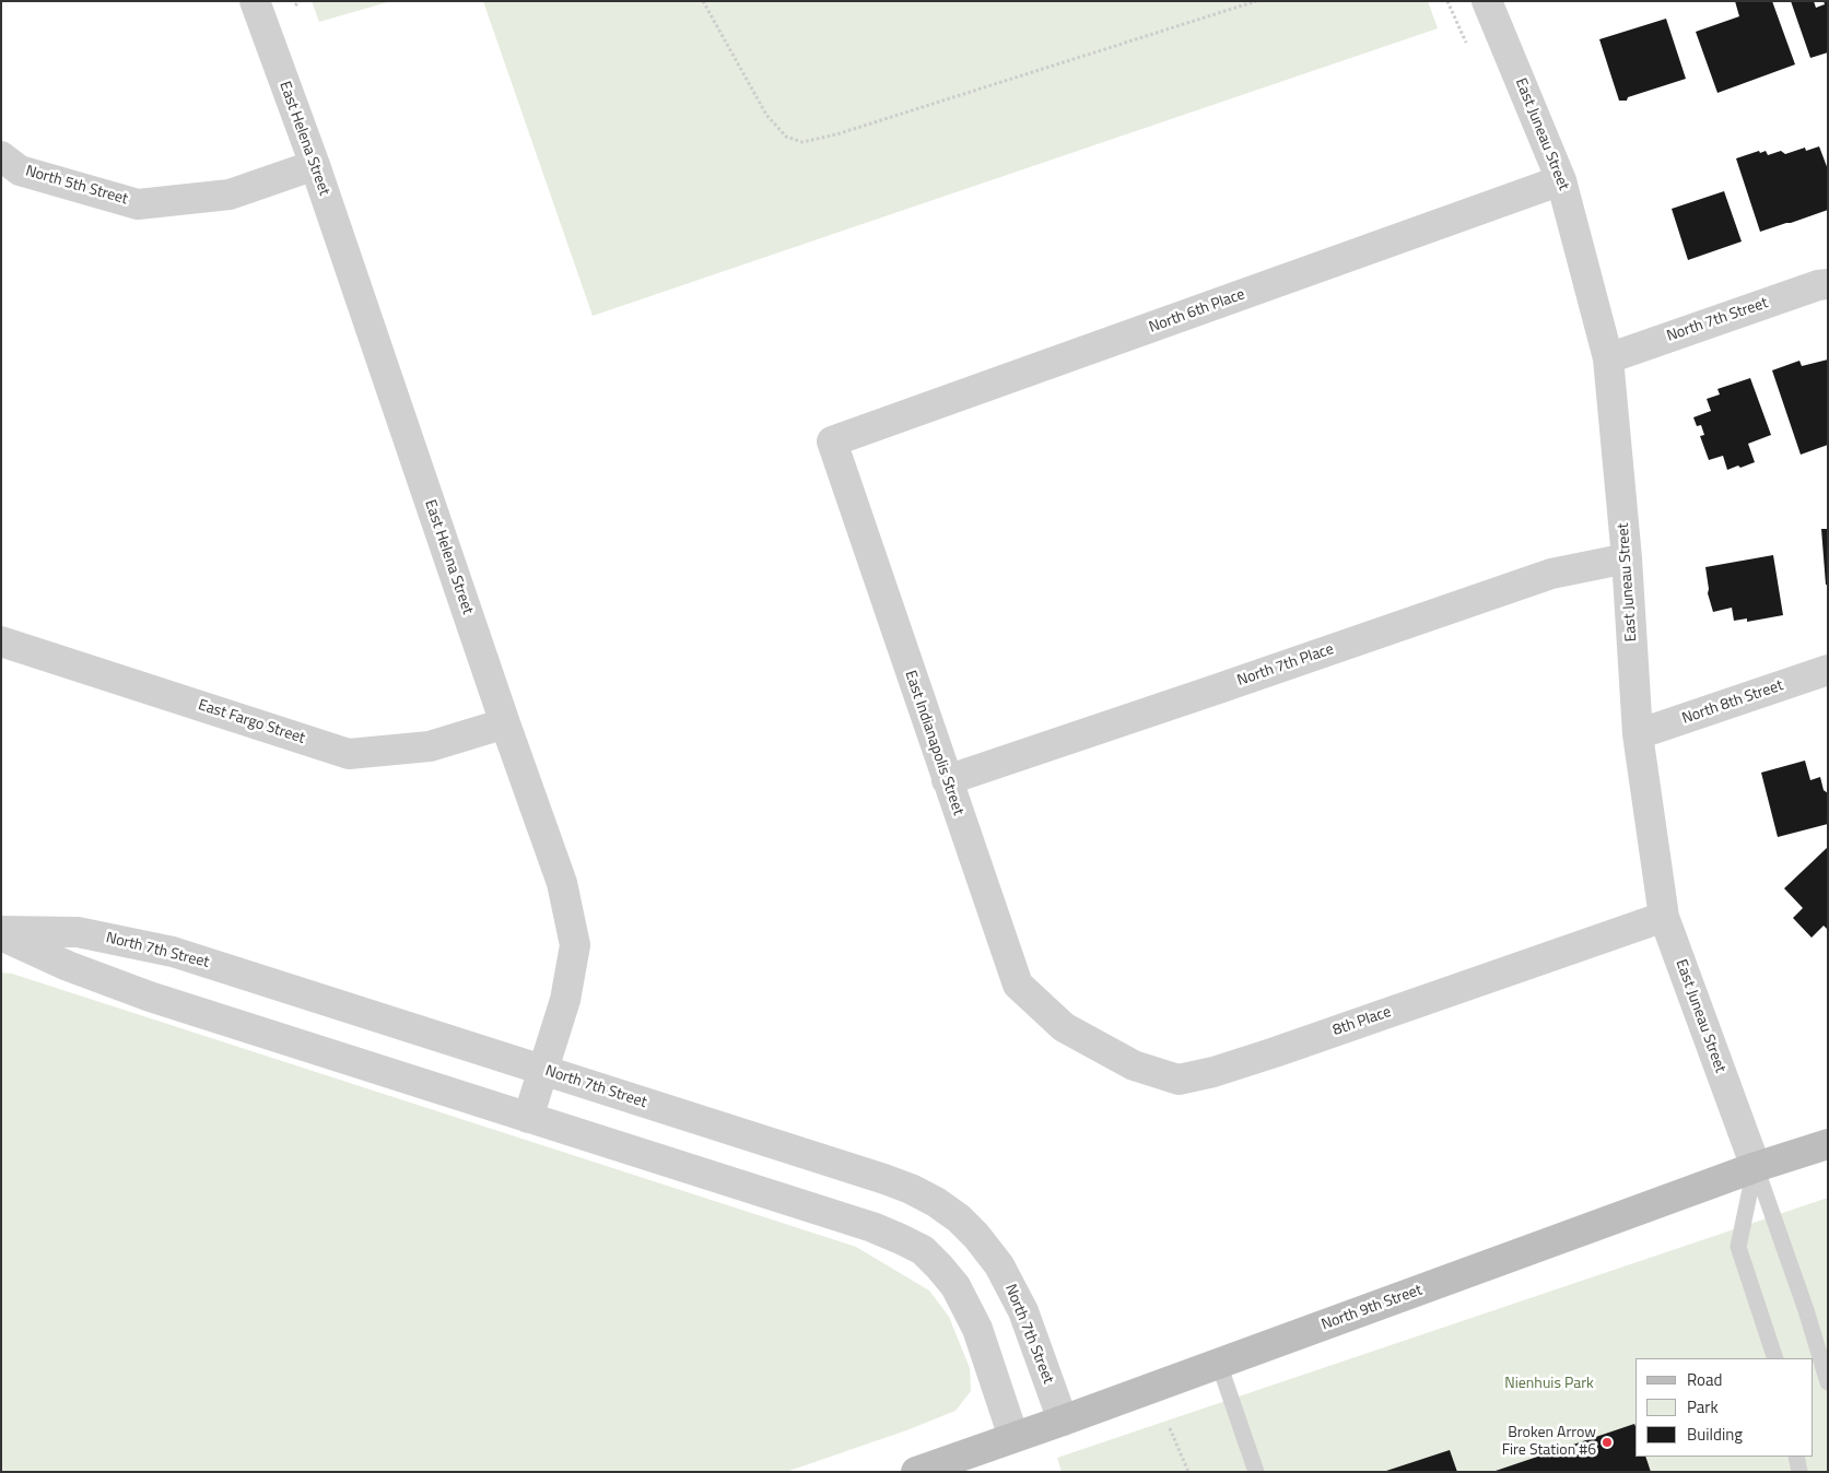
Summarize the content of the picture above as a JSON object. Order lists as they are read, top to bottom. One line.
{"streets":{"main road":["North 9th Street"],"street":["East Juneau Street","East Helena Street","North 5th Street","North 6th Place","North 7th Street","North 7th Place","North 8th Street","East Fargo Street","East Indianapolis Street","8th Place"]},"crossings":[["East Juneau Street","North 6th Place"],["East Juneau Street","North 7th Street"],["East Juneau Street","North 7th Place"],["East Juneau Street","North 8th Street"],["East Juneau Street","8th Place"],["East Juneau Street","North 9th Street"],["East Helena Street","North 5th Street"],["East Helena Street","North 7th Street"],["East Helena Street","East Fargo Street"],["North 6th Place","East Indianapolis Street"],["North 7th Street","North 9th Street"],["North 7th Place","East Indianapolis Street"],["East Indianapolis Street","8th Place"]],"parks":["Nienhuis Park"],"places":["Broken Arrow Fire Station #6"],"legend":["Road","Park","Building"]}
